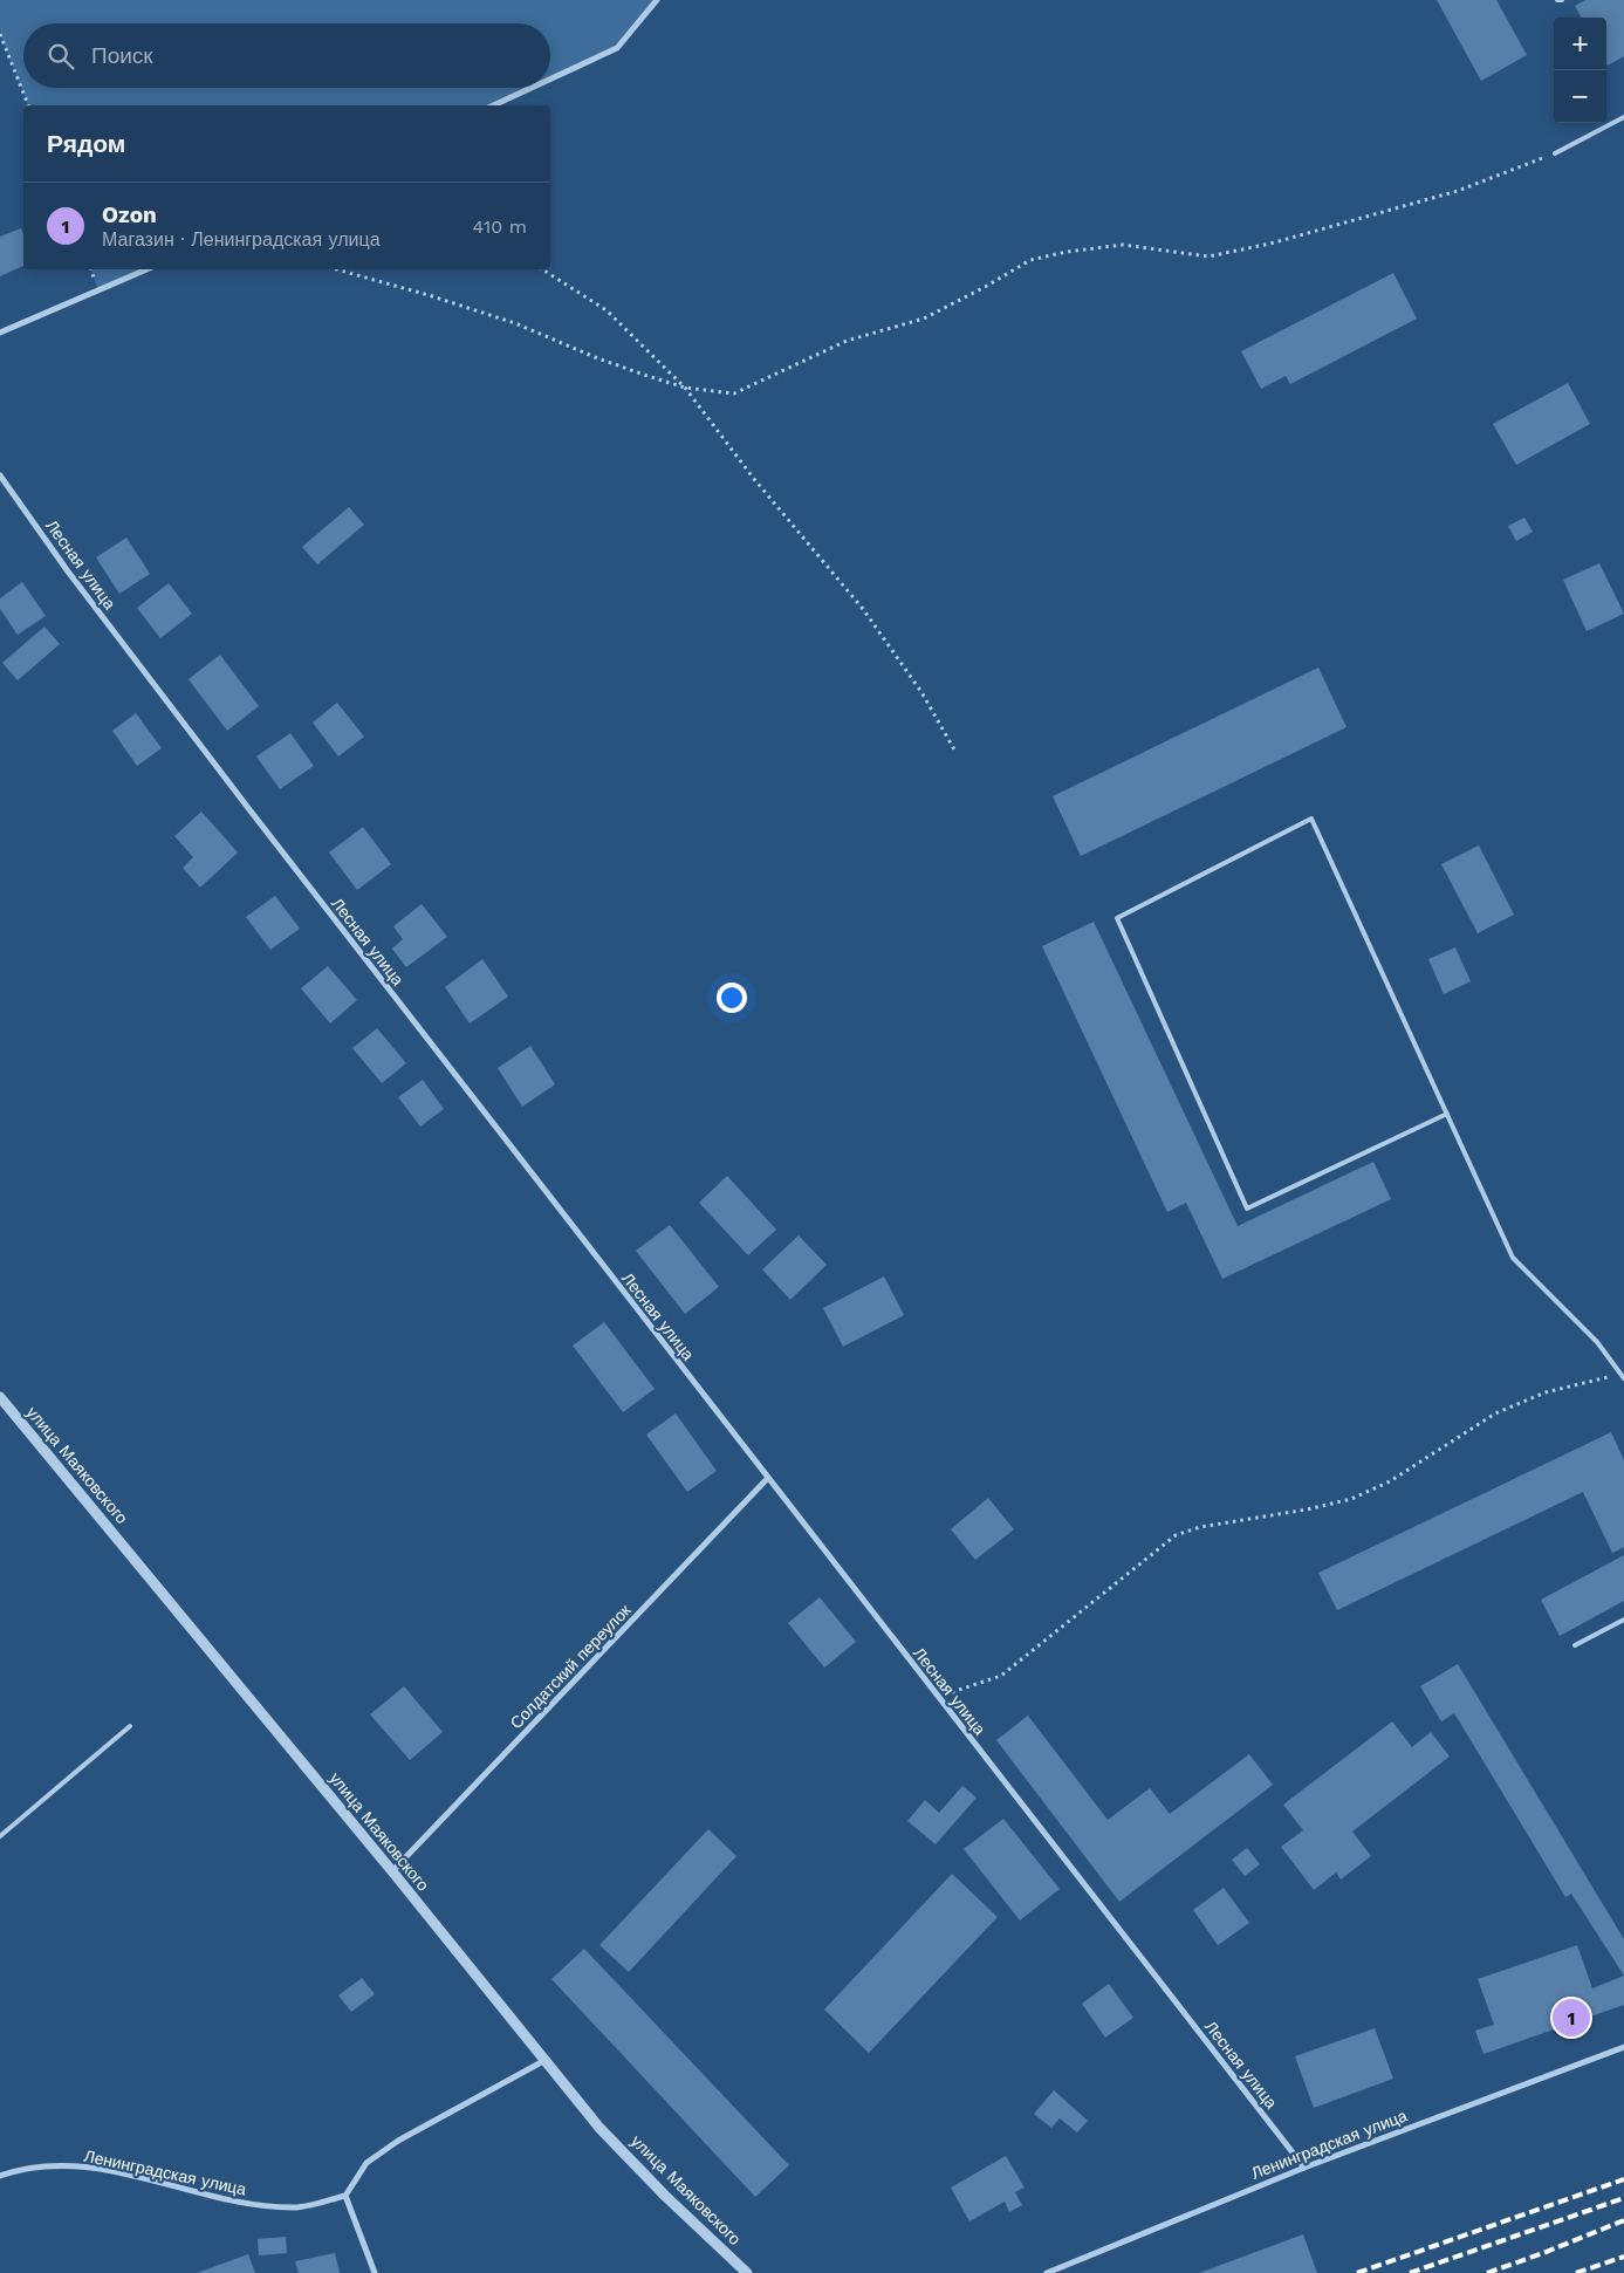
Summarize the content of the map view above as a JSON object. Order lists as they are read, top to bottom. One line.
{"streets":{"street":["Лесная улица","улица Маяковского","Солдатский переулок","Ленинградская улица"]},"crossings":[["Лесная улица","Солдатский переулок"],["Лесная улица","Ленинградская улица"],["улица Маяковского","Солдатский переулок"]],"page":{"map_buttons":["+","−"],"search":"Поиск","heading":"Рядом","list":[{"mark":"1","name":"Ozon","note":"Магазин · Ленинградская улица","value":"410 m"}],"pins":"1"}}
